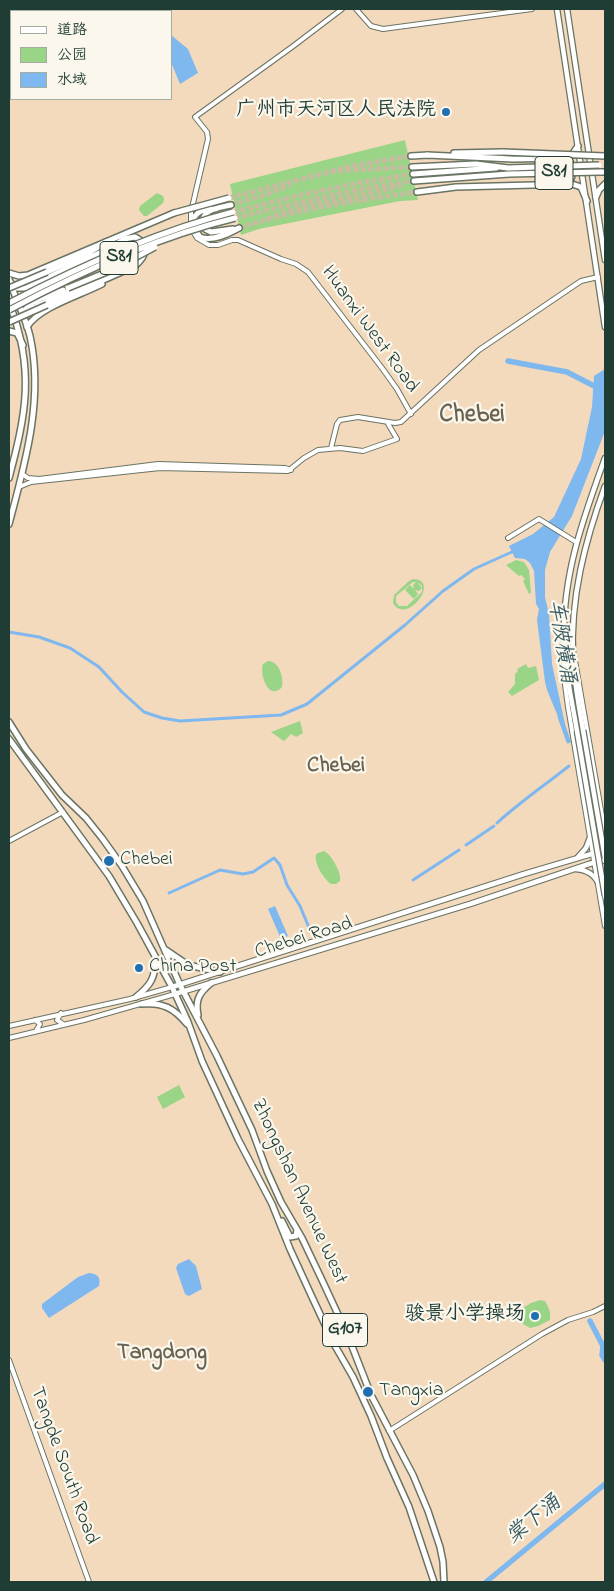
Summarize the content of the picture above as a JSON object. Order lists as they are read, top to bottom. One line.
{"streets":{"highway":["S81","Zhongshan Avenue West","G107"],"main road":["Chebei Road"],"street":["Huanxi West Road","Tangde South Road"]},"crossings":[["Chebei Road","Zhongshan Avenue West"],["Chebei Road","G107"],["Zhongshan Avenue West","G107"]],"districts":["Chebei","Chebei","Tangdong"],"water":["车陂横涌","棠下涌"],"places":["广州市天河区人民法院","Chebei","China Post","骏景小学操场","Tangxia"],"legend":["道路","公园","水域"]}
